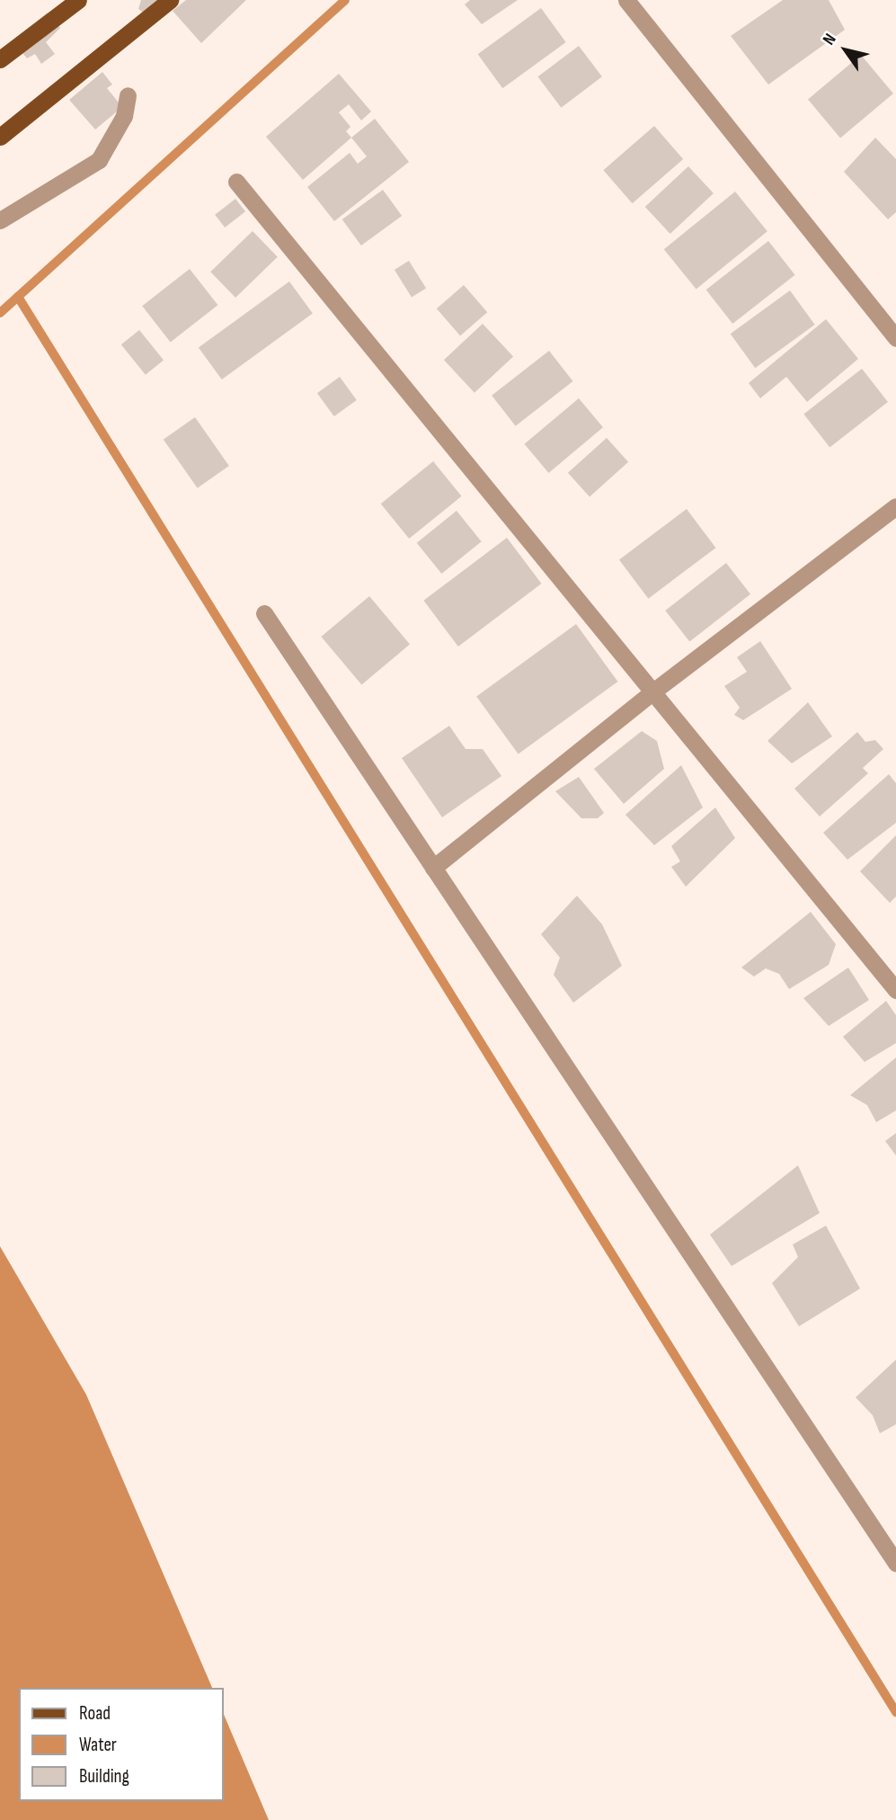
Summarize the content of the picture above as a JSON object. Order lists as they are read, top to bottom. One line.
{"legend":["Road","Water","Building"],"north":"top left"}
